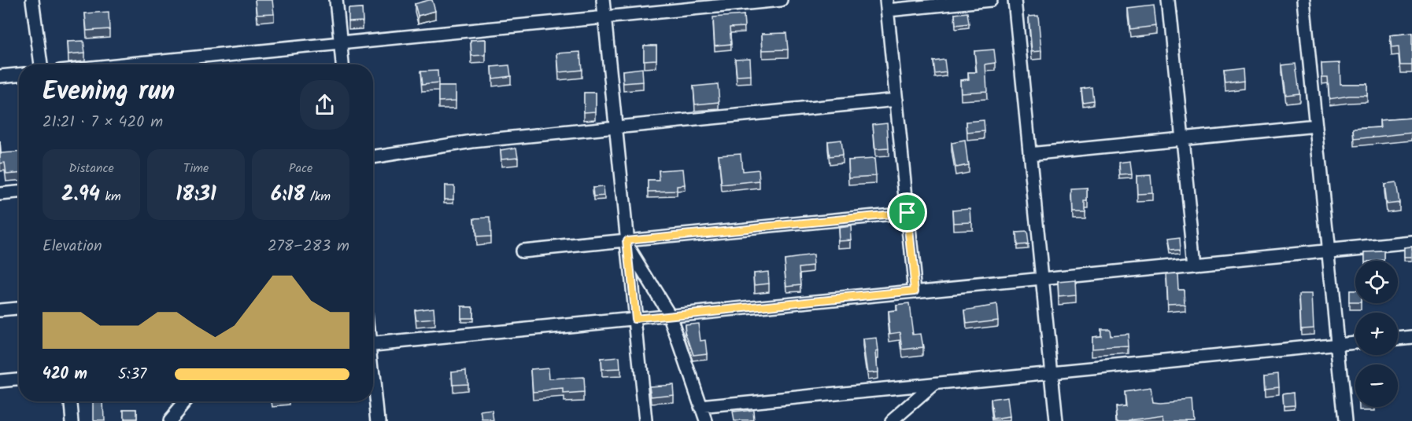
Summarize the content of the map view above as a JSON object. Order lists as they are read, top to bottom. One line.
{"page":{"heading":["Evening run","21:21 · 7 × 420 m"],"stats":[["Distance","2.94 km"],["Time","18:31"],["Pace","6:18 /km"]],"chart":["Elevation","278–283 m"],"map_buttons":["+","−"],"list":[{"name":"420 m","note":"5:37"}]}}
